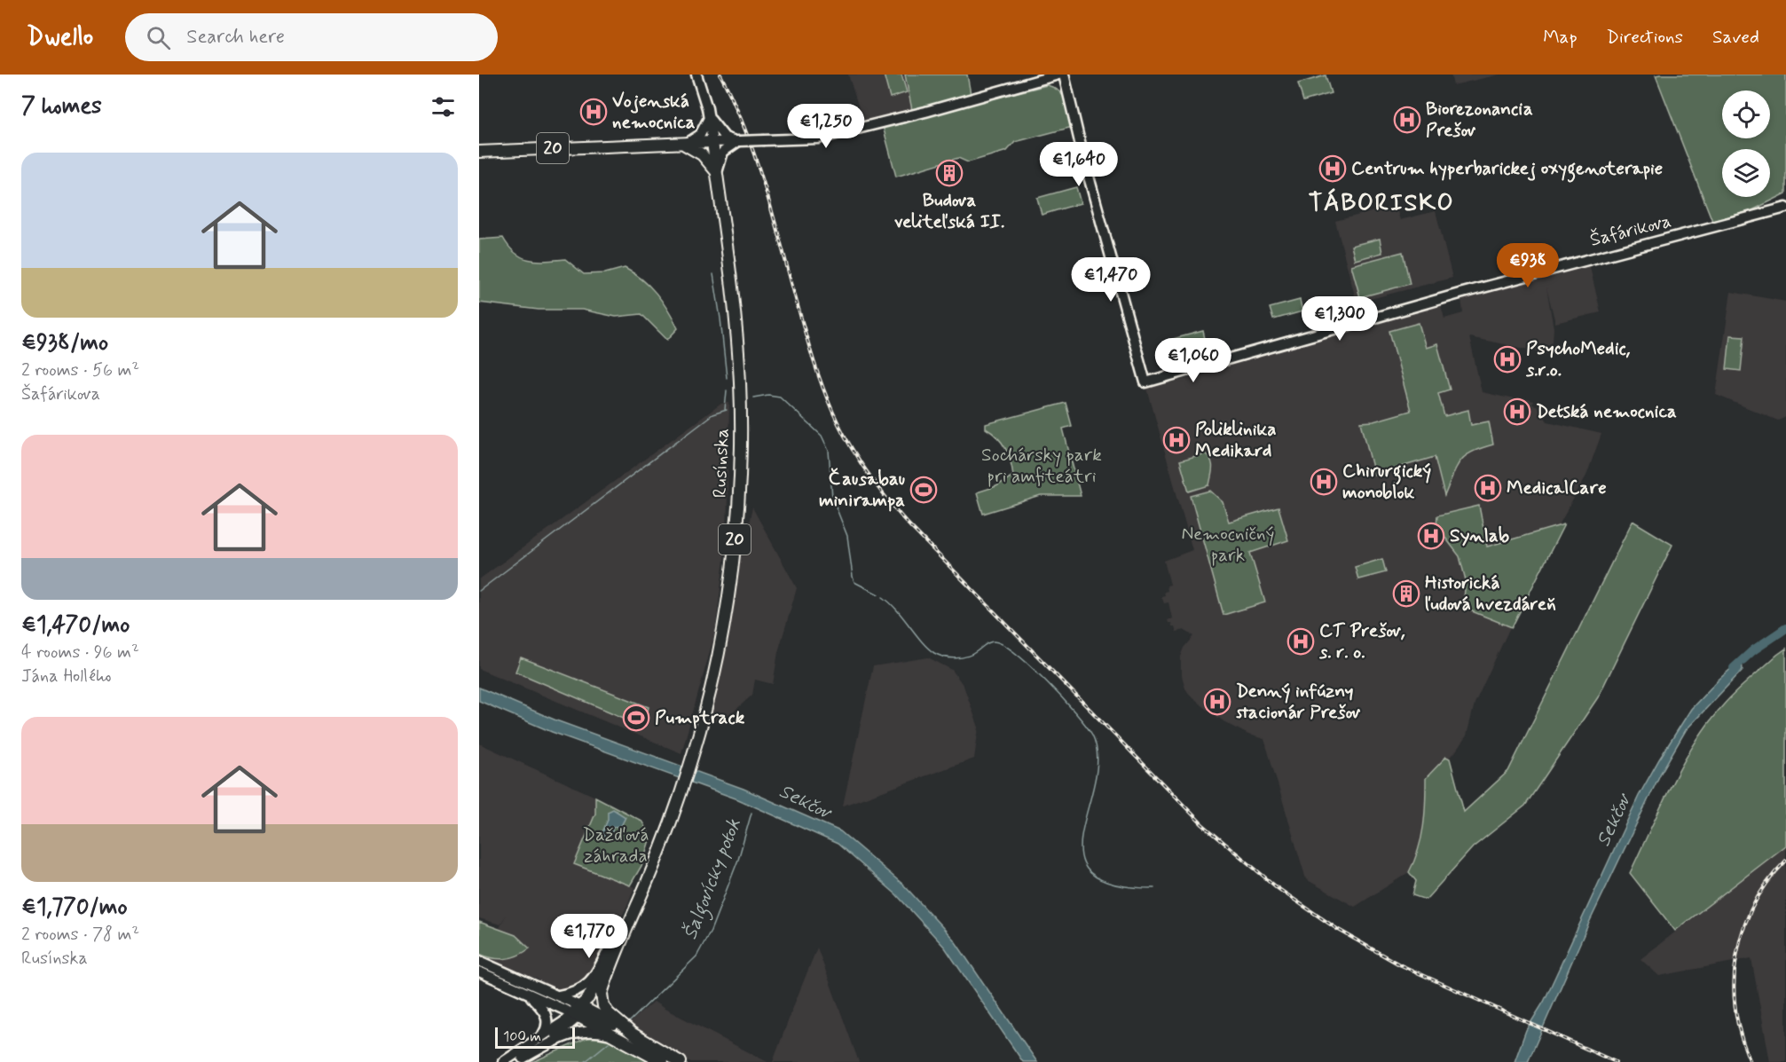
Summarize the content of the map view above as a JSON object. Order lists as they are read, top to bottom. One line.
{"streets":{"main road":["20","Rusínska"],"street":["Šafárikova"]},"crossings":[["20","Rusínska"]],"districts":["TÁBORISKO"],"water":["Sekčov","Šalgovícky potok"],"parks":["Sochársky park pri amfiteátri","Nemocničný park","Dažďová záhrada"],"places":{"hospital":["Vojenská nemocnica","Biorezonancia Prešov","Centrum hyperbarickej oxygenoterapie","PsychoMedic, s.r.o.","Detská nemocnica","Poliklinika Medikard","Chirurgický monoblok","MedicalCare","Synlab","CT Prešov, s. r. o.","Denný infúzny stacionár Prešov"],"building":["Budova veliteľská II.","Historická ľudová hvezdáreň"],"sports":["Čausabau minirampa","Pumptrack"]},"scale_bar":"100 m","page":{"header":"Dwello","search":"Search here","nav":["Map","Directions","Saved"],"heading":"7 homes","price":["€1,250","€1,640","€938","€1,470","€1,300","€1,060","€1,770"],"list":[{"name":"€938/mo","note":"2 rooms · 56 m² · Šafárikova"},{"name":"€1,470/mo","note":"4 rooms · 96 m² · Jána Hollého"},{"name":"€1,770/mo","note":"2 rooms · 78 m² · Rusínska"}],"scale":"100 m"}}
